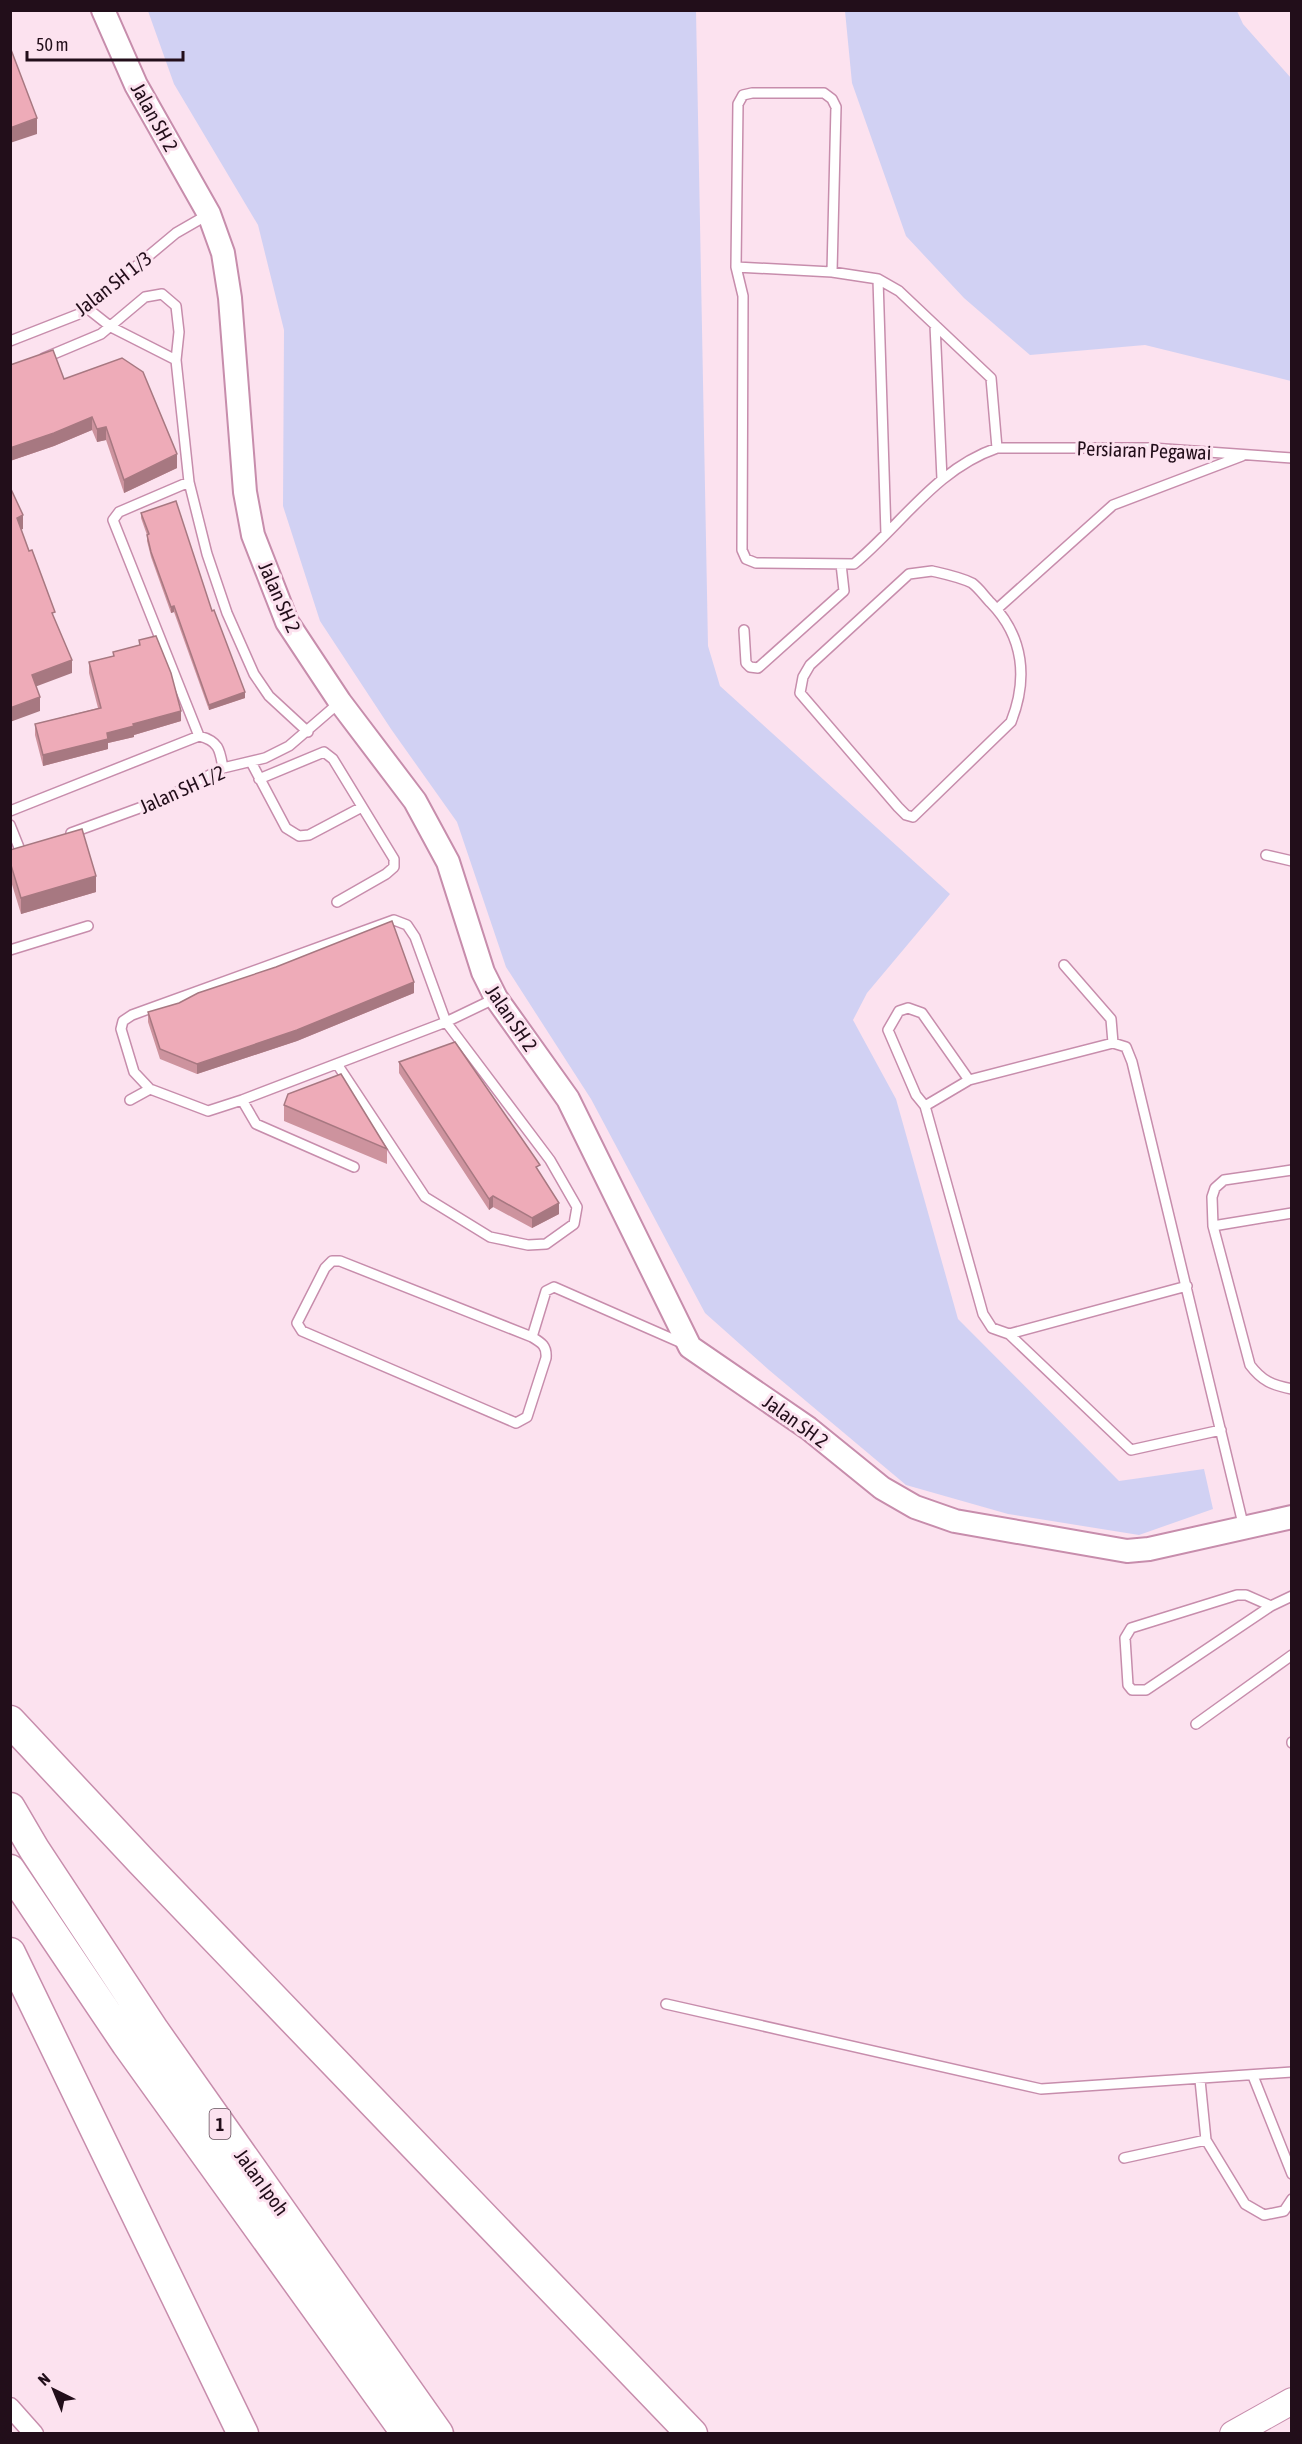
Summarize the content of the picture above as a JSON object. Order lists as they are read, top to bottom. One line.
{"streets":{"highway":["1","Jalan Ipoh"],"street":["Jalan SH 2"],"lane":["Jalan SH 1/3","Persiaran Pegawai","Jalan SH 1/2"]},"crossings":[["Jalan SH 2","Jalan SH 1/3"],["Jalan SH 2","Jalan SH 1/2"]],"scale_bar":"50 m","north":"top left"}
